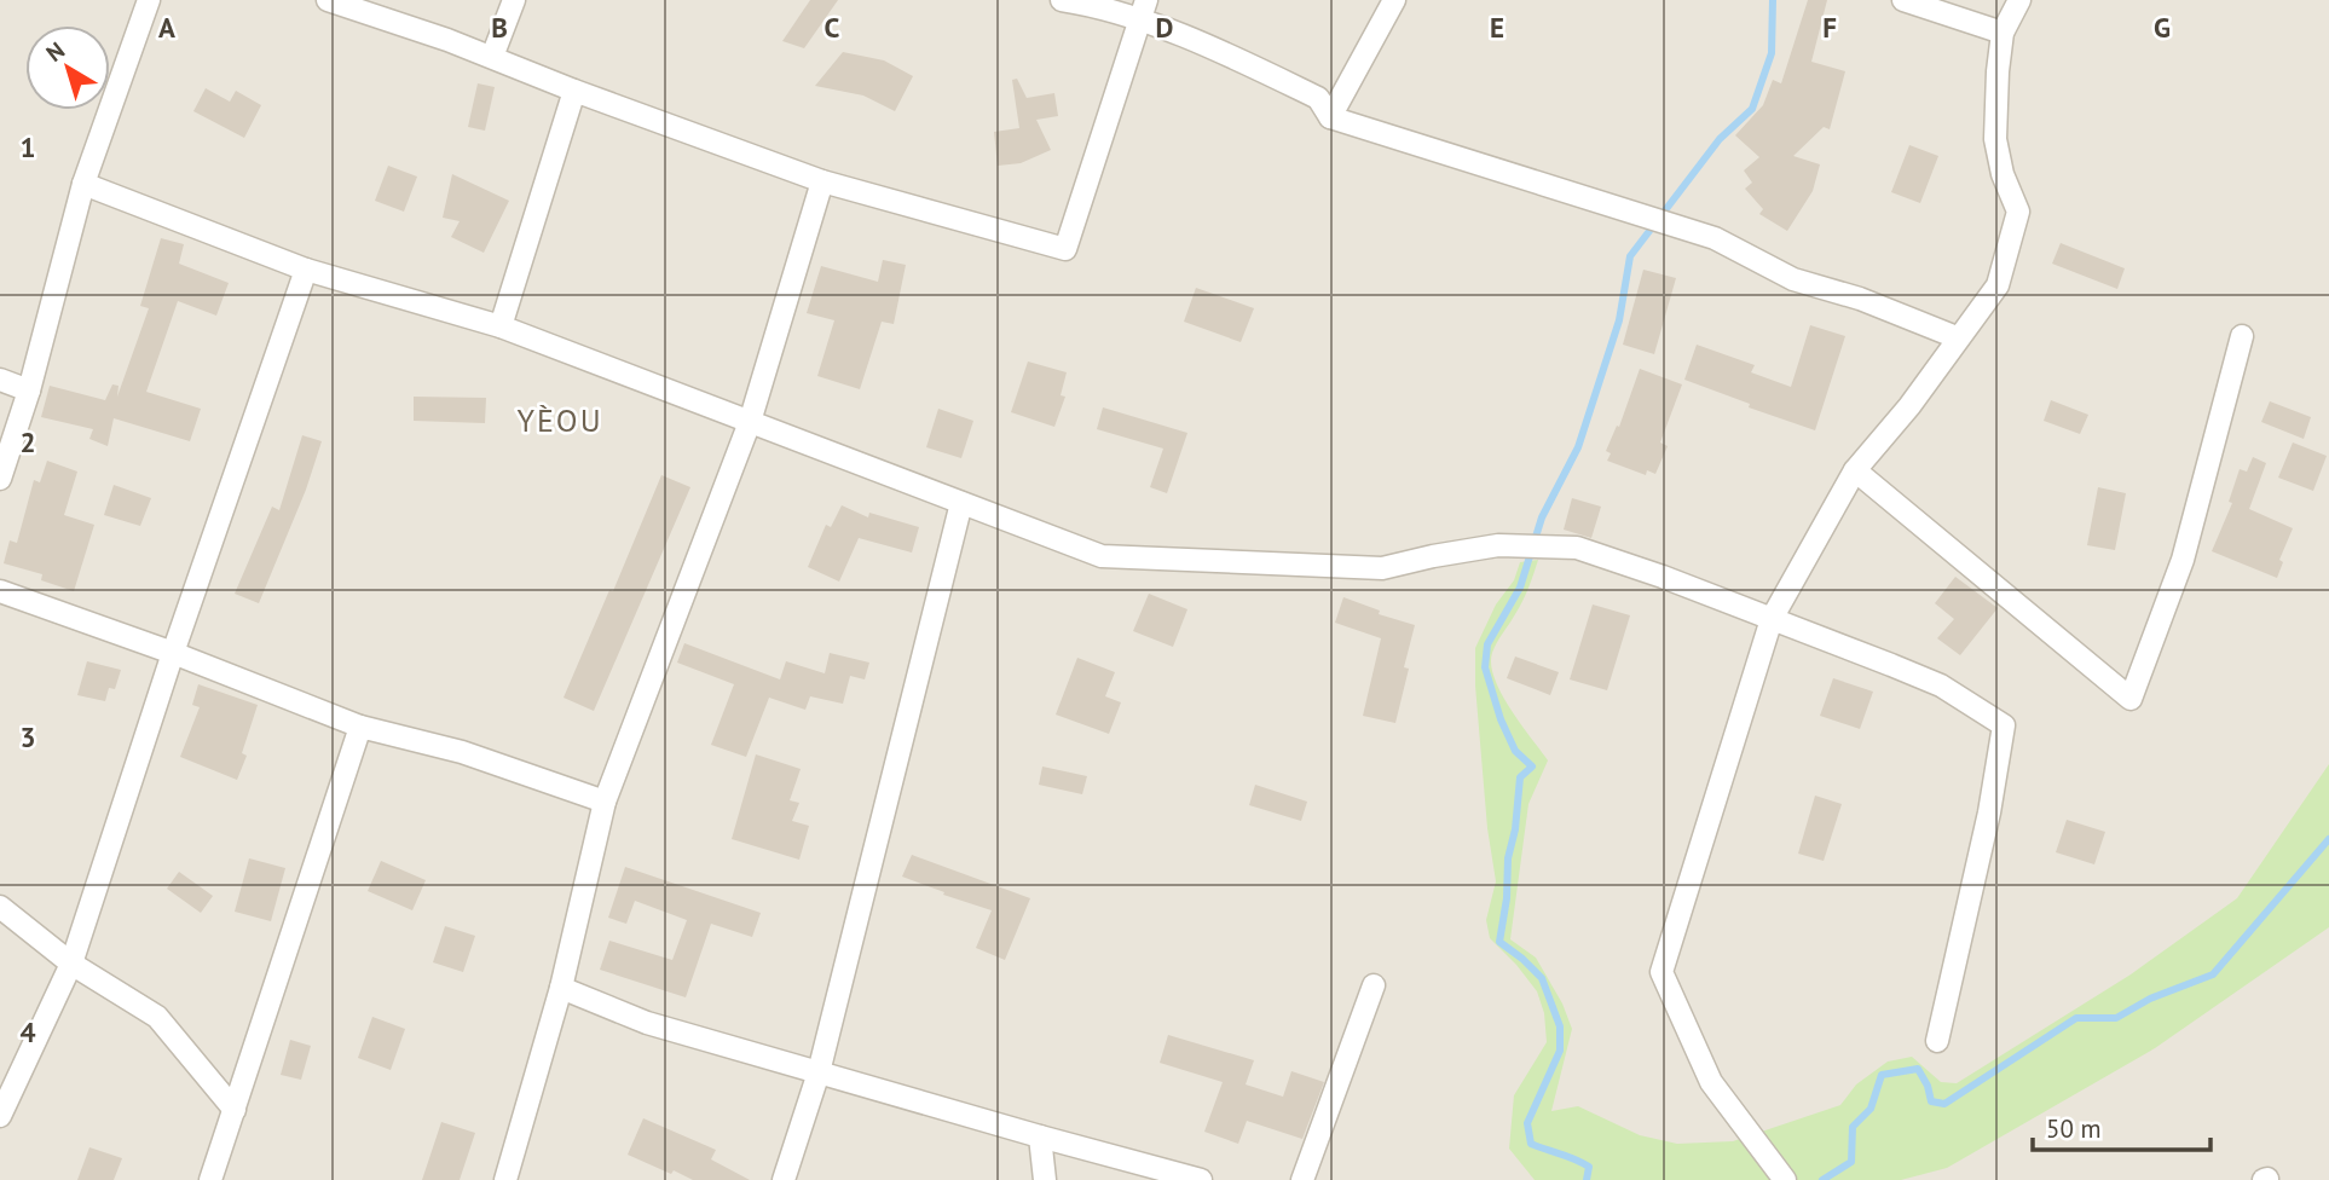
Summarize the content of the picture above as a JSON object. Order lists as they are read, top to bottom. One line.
{"districts":["YÈOU"],"scale_bar":"50 m","north":"top left","grid":{"columns":["A","B","C","D","E","F","G"],"rows":["1","2","3","4"]}}
